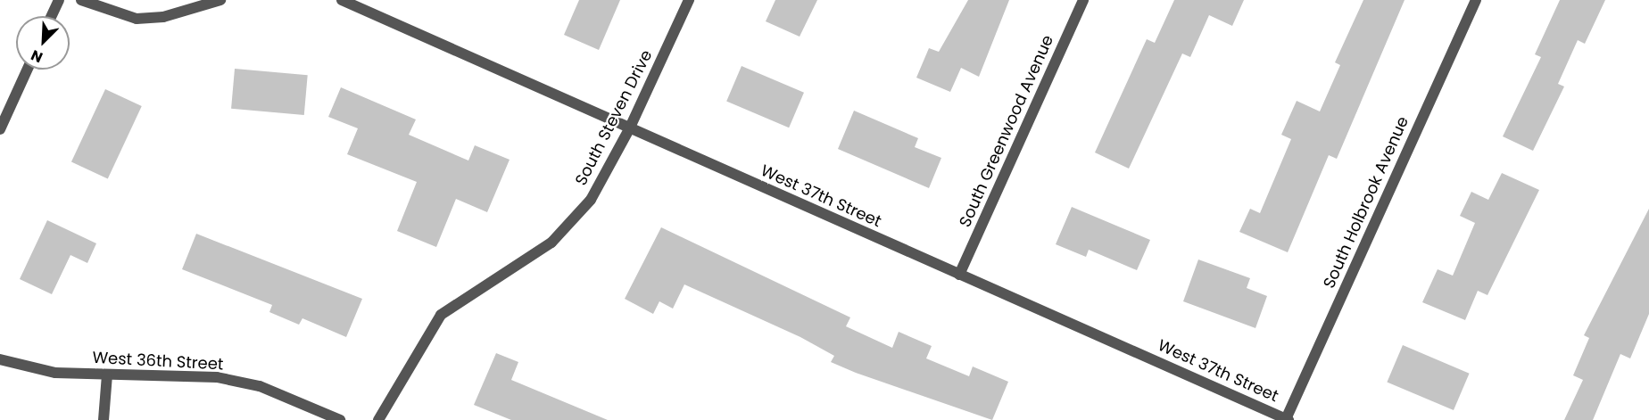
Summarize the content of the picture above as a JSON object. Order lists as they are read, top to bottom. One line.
{"streets":{"street":["South Steven Drive","South Greenwood Avenue","West 37th Street","South Holbrook Avenue","West 36th Street"]},"crossings":[["South Steven Drive","West 37th Street"],["South Greenwood Avenue","West 37th Street"],["West 37th Street","South Holbrook Avenue"]],"north":"bottom left"}
